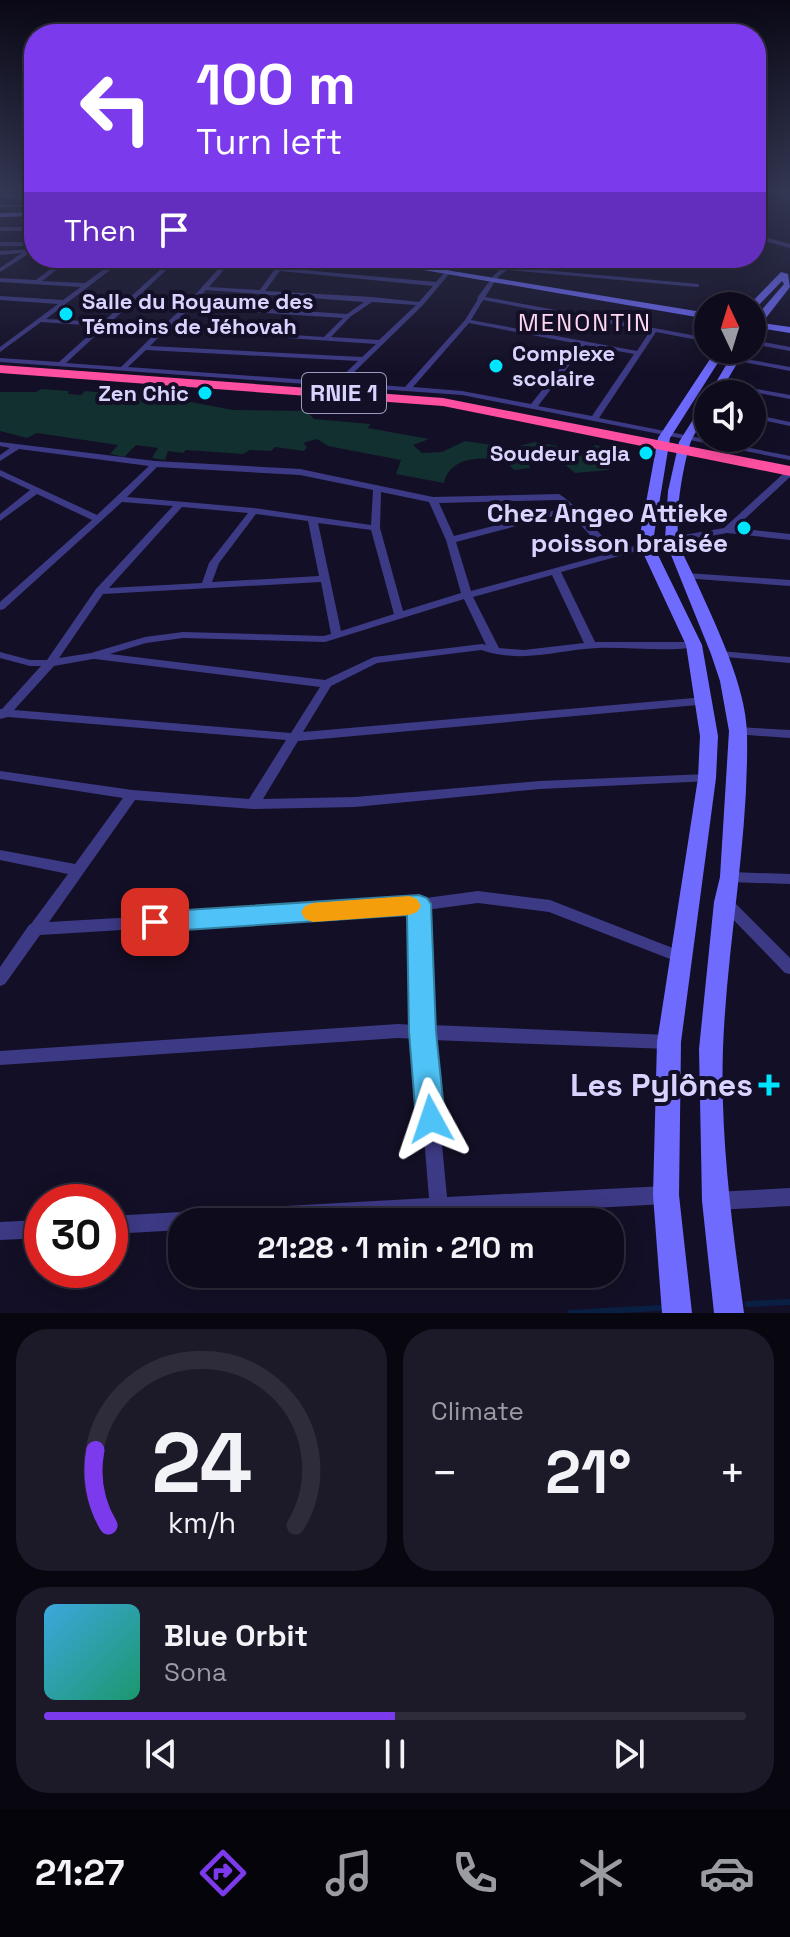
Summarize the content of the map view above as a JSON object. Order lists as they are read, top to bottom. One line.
{"streets":{"highway":["RNIE 1"]},"districts":["MENONTIN"],"places":{"other":["Salle du Royaume des Témoins de Jéhovah","Complexe scolaire","Zen Chic","Soudeur agla","Chez Angeo Attieke poisson braisée"],"health":["Les Pylônes"]},"north":"top","page":{"turn":["100 m","Turn left"],"then":"Then","limit":"30","trip":"21:28 · 1 min · 210 m","tile":"Climate","heat":["−","21°","+"],"song":["Blue Orbit","Sona"],"tabs":"21:27","gauge":["24","km/h"]}}
